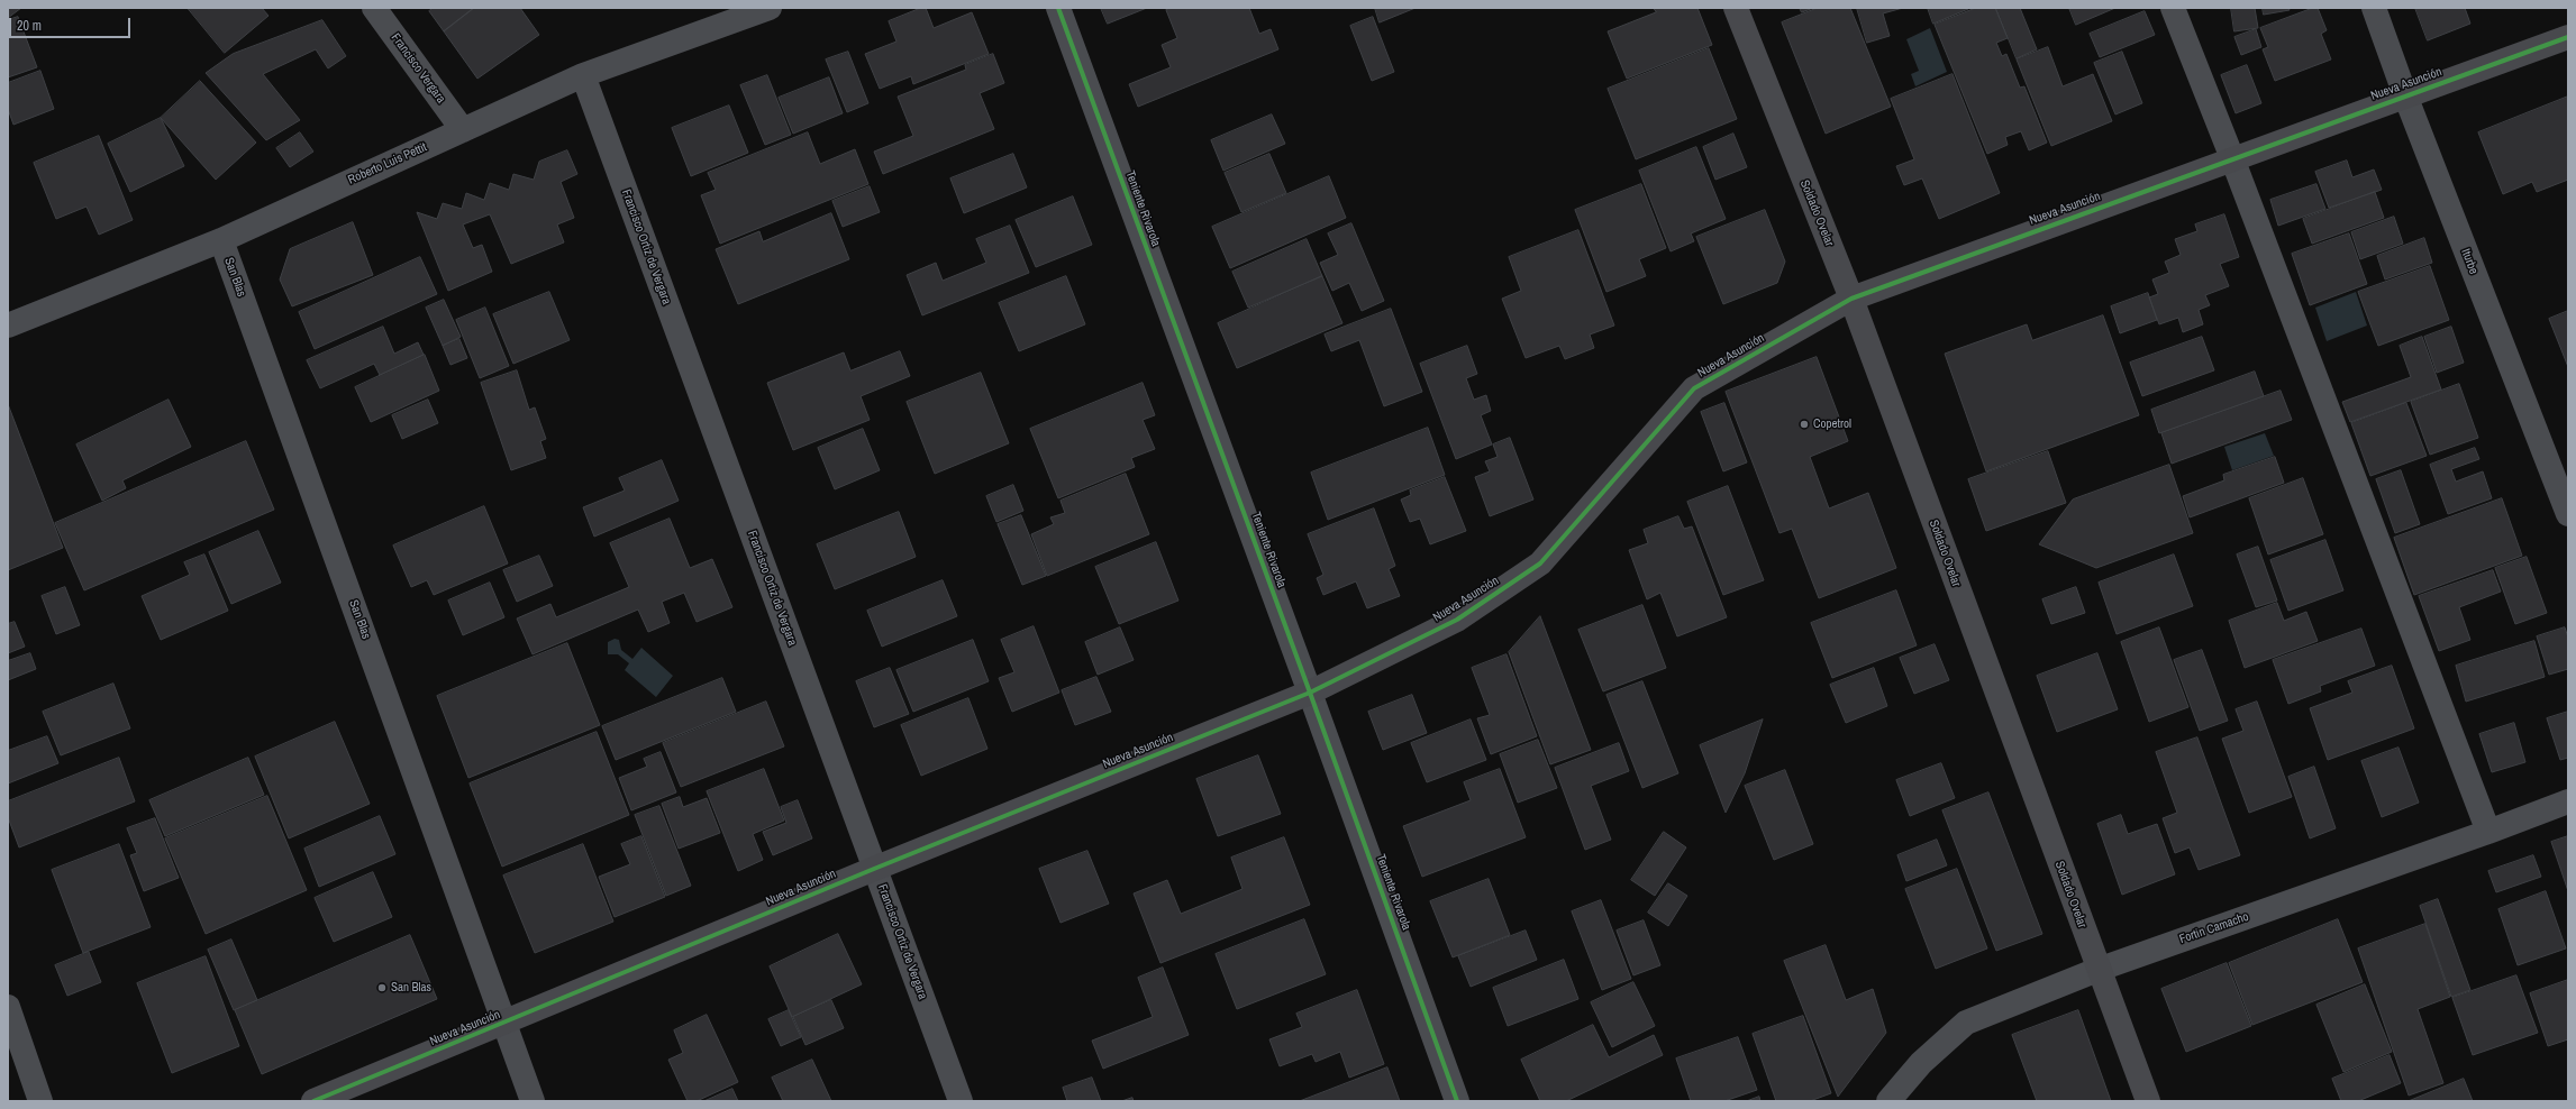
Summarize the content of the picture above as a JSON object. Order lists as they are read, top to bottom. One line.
{"streets":{"street":["Francisco Vergara","Nueva Asunción","Roberto Luis Pettit","Teniente Rivarola","Soldado Ovelar","Francisco Ortiz de Vergara","Iturbe","San Blas","Fortin Camacho"]},"crossings":[["Francisco Vergara","Roberto Luis Pettit"],["Nueva Asunción","Teniente Rivarola"],["Nueva Asunción","Soldado Ovelar"],["Nueva Asunción","Francisco Ortiz de Vergara"],["Nueva Asunción","Iturbe"],["Nueva Asunción","San Blas"],["Roberto Luis Pettit","Francisco Ortiz de Vergara"],["Roberto Luis Pettit","San Blas"],["Soldado Ovelar","Fortin Camacho"]],"places":["Copetrol","San Blas"],"scale_bar":"20 m"}
